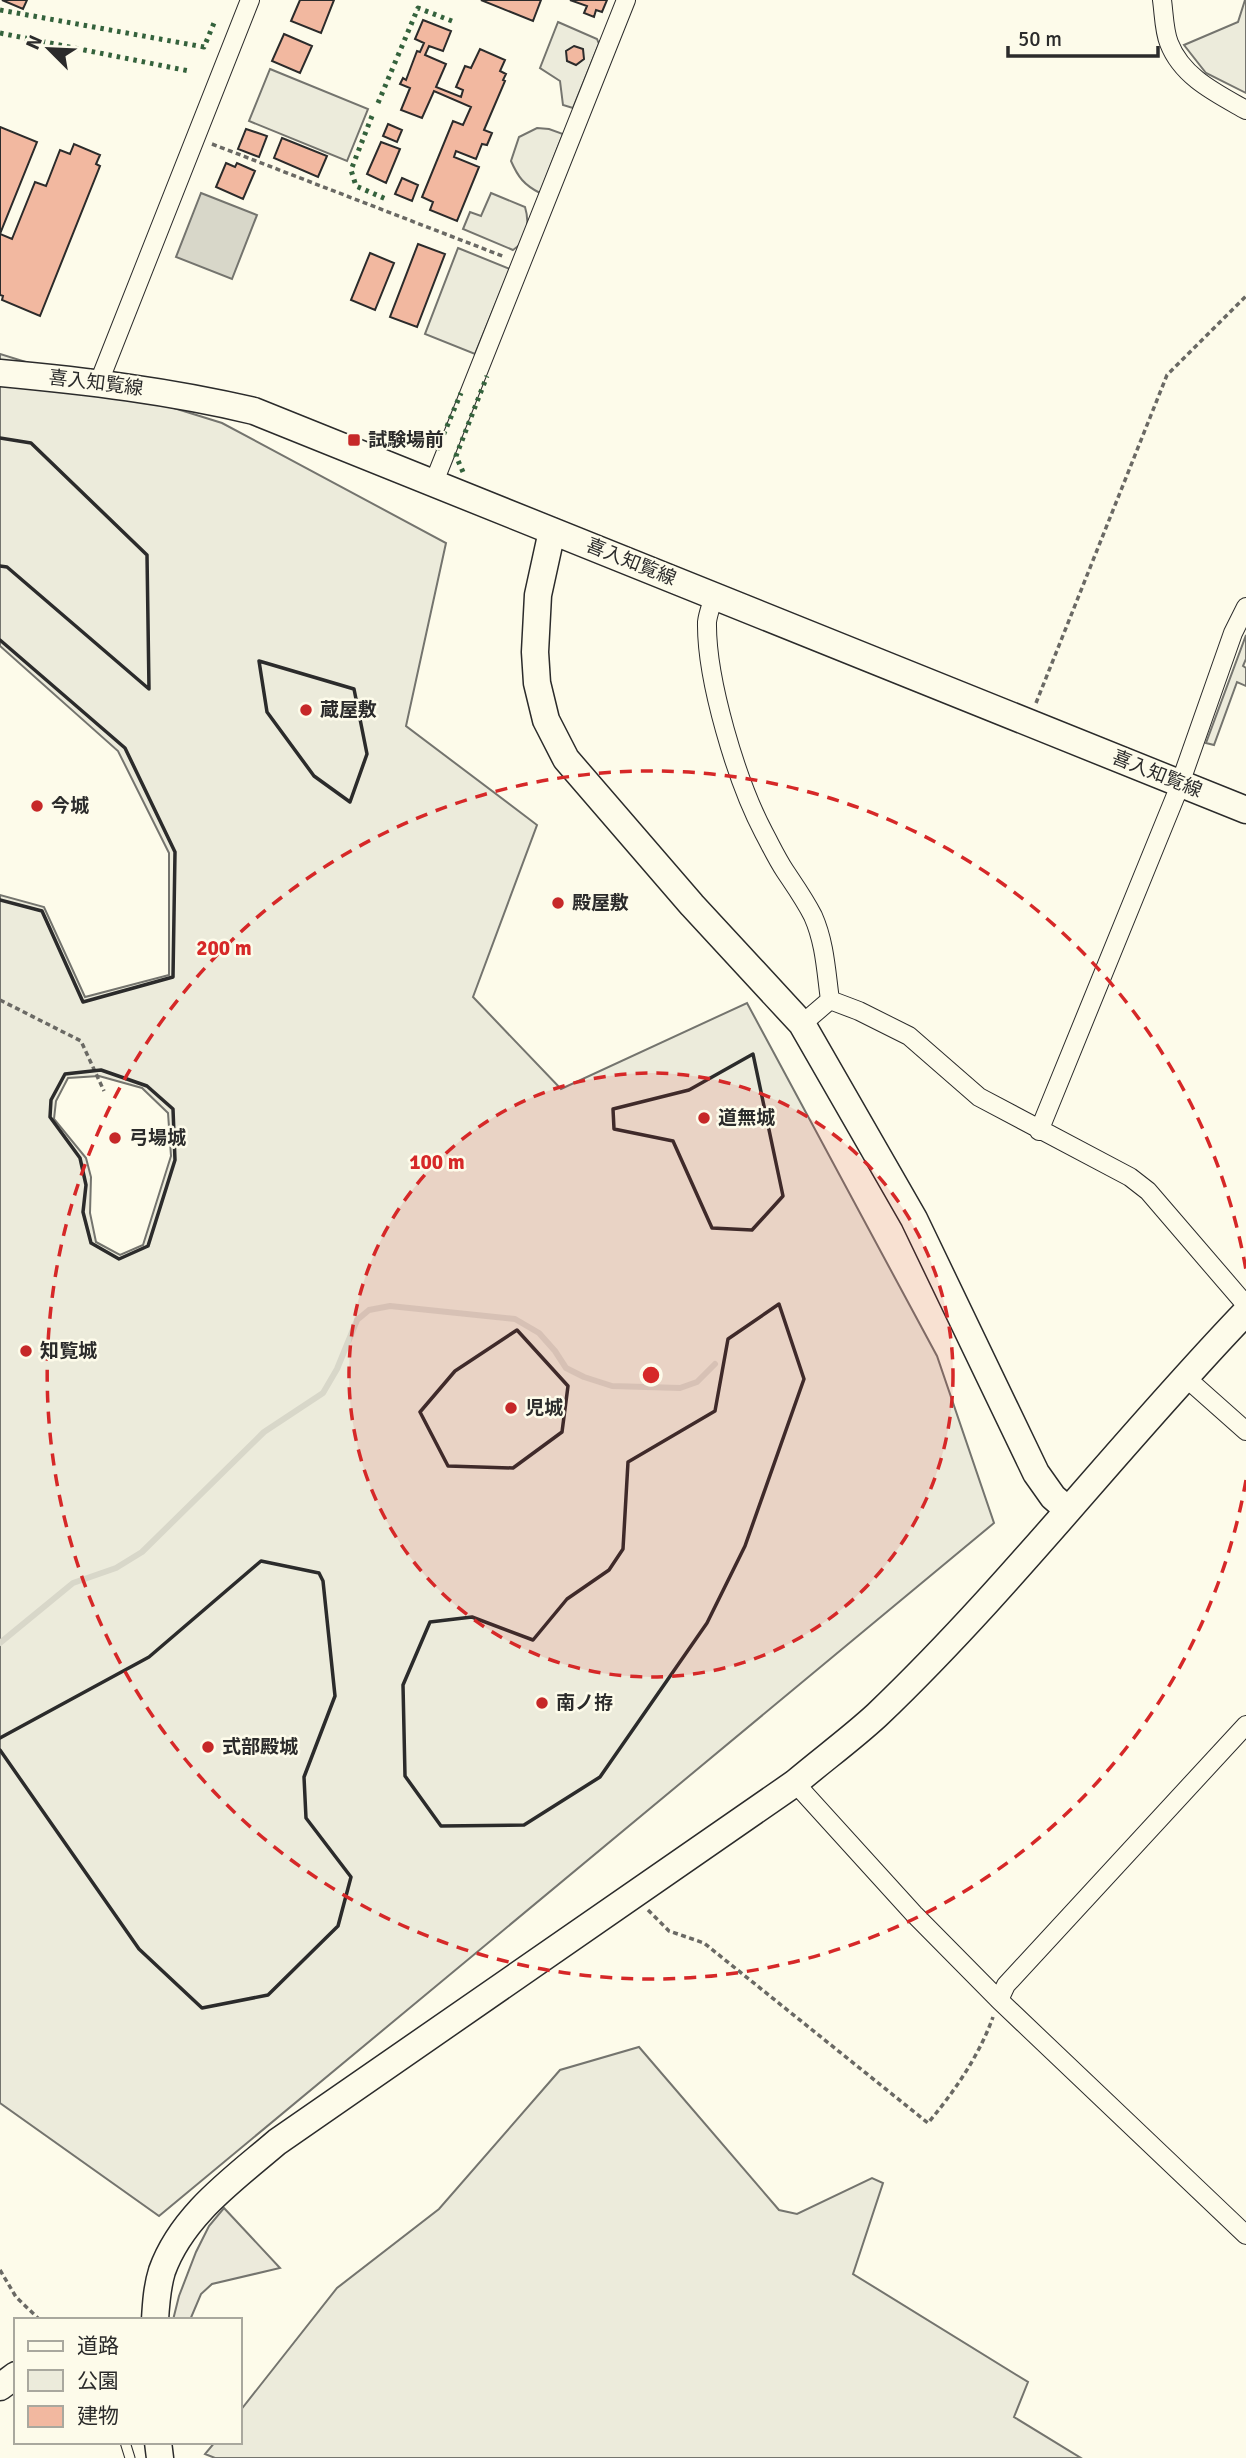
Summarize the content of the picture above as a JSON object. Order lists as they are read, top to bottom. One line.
{"streets":{"street":["喜入知覧線"]},"places":{"transit":["試験場前"],"other":["蔵屋敷","今城","殿屋敷","道無城","弓場城","知覧城","児城","南ノ拵","式部殿城"]},"legend":["道路","公園","建物"],"scale_bar":"50 m","north":"top left","rings":["200 m","100 m"]}
